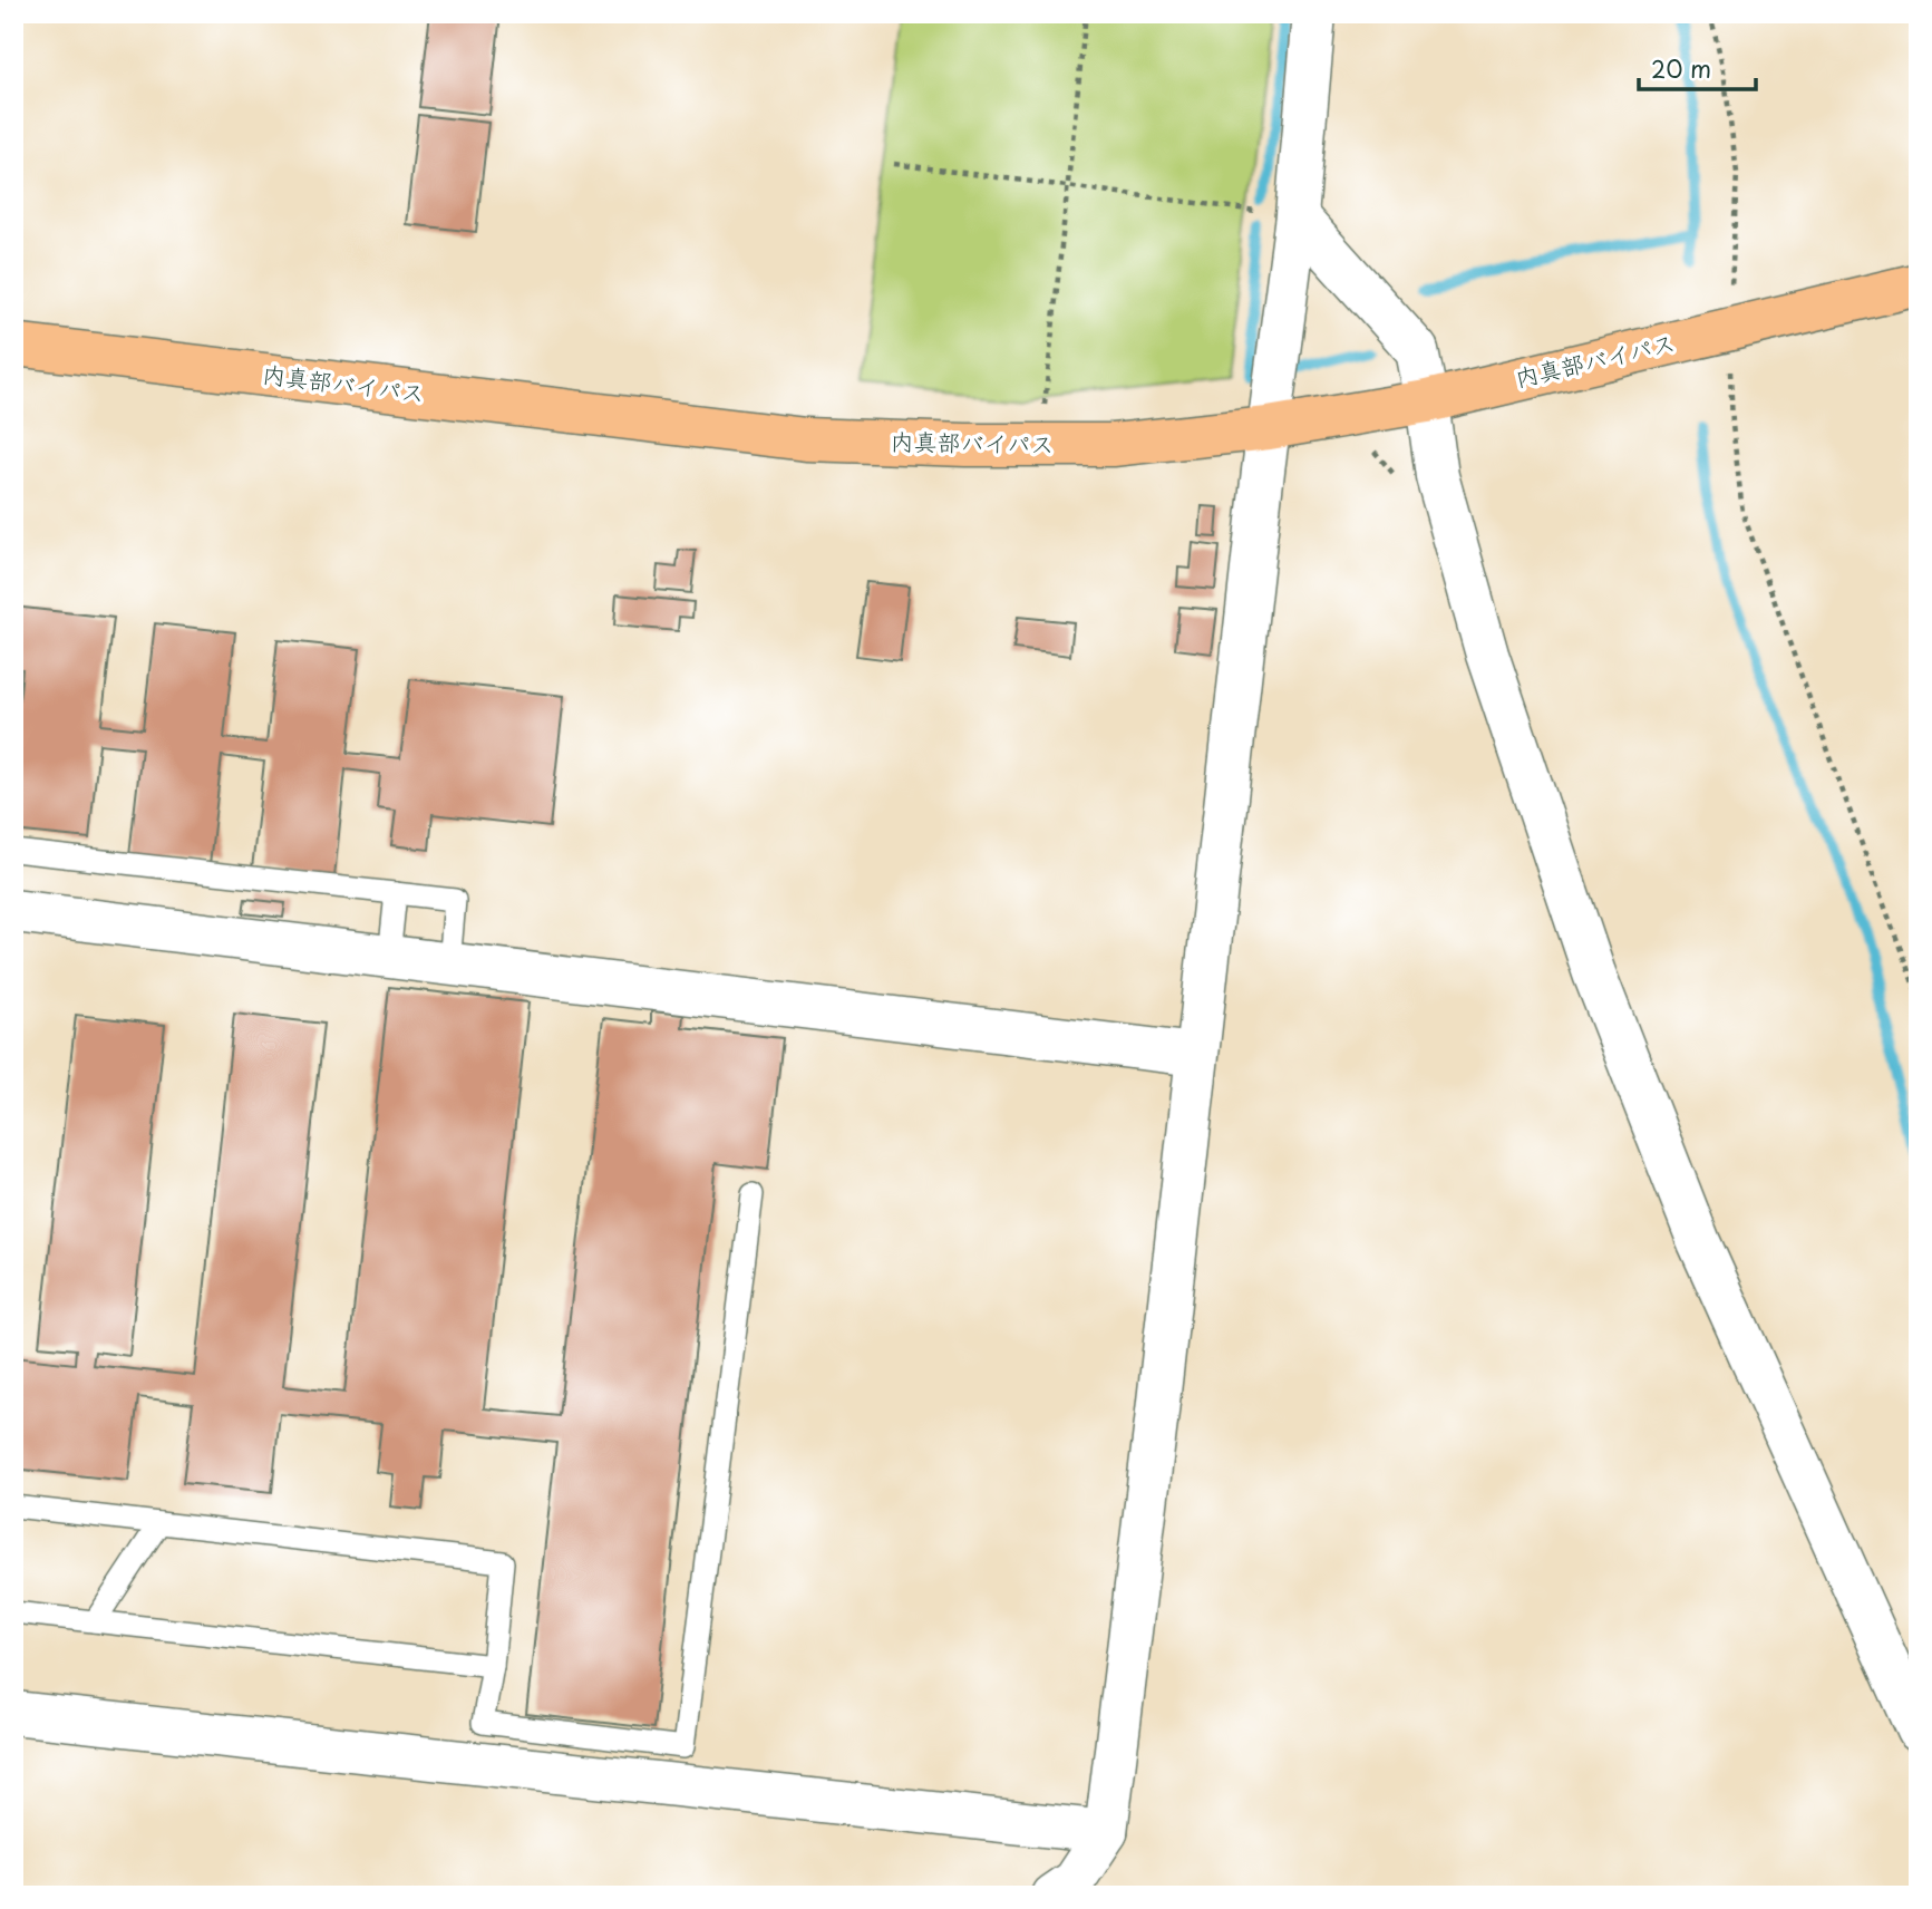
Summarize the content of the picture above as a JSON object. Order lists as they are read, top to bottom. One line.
{"streets":{"highway":["内真部バイパス"]},"scale_bar":"20 m"}
